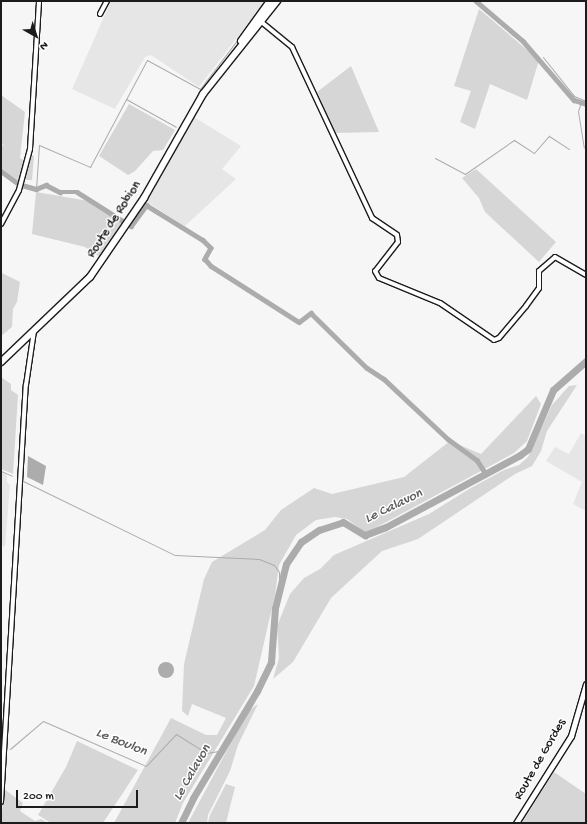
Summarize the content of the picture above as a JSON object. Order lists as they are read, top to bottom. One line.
{"streets":{"main road":["Route de Robion"],"street":["Route de Gordes"]},"water":["Le Calavon","Le Boulon"],"scale_bar":"200 m","north":"bottom right"}
